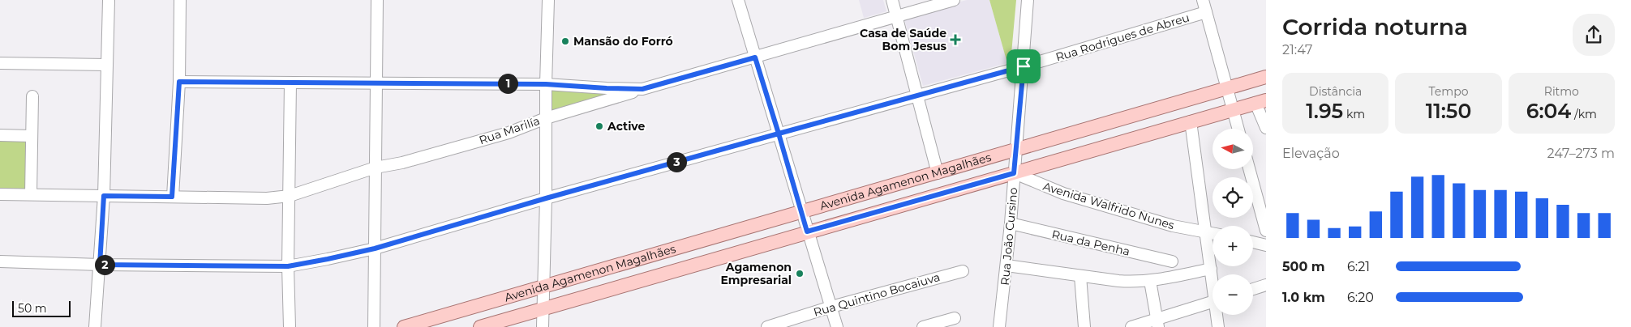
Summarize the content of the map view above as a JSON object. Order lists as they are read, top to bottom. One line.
{"streets":{"main road":["Avenida Agamenon Magalhães"],"street":["Rua Rodrigues de Abreu","Rua Marilía","Avenida Walfrido Nunes","Rua João Cursino","Rua da Penha","Rua Quintino Bocaiuva"]},"crossings":[["Rua Rodrigues de Abreu","Rua João Cursino"],["Avenida Agamenon Magalhães","Avenida Walfrido Nunes"],["Avenida Agamenon Magalhães","Rua João Cursino"],["Avenida Walfrido Nunes","Rua João Cursino"],["Rua João Cursino","Rua da Penha"]],"places":{"health":["Casa de Saúde Bom Jesus"],"other":["Mansão do Forró","Active","Agamenon Empresarial"]},"scale_bar":"50 m","north":"left","page":{"heading":["Corrida noturna","21:47"],"stats":[["Distância","1.95 km"],["Tempo","11:50"],["Ritmo","6:04 /km"]],"pins":["1","3","2"],"map_buttons":["+","−"],"chart":["Elevação","247–273 m"],"list":[{"name":"500 m","note":"6:21"},{"name":"1.0 km","note":"6:20"}],"scale":"50 m"}}
